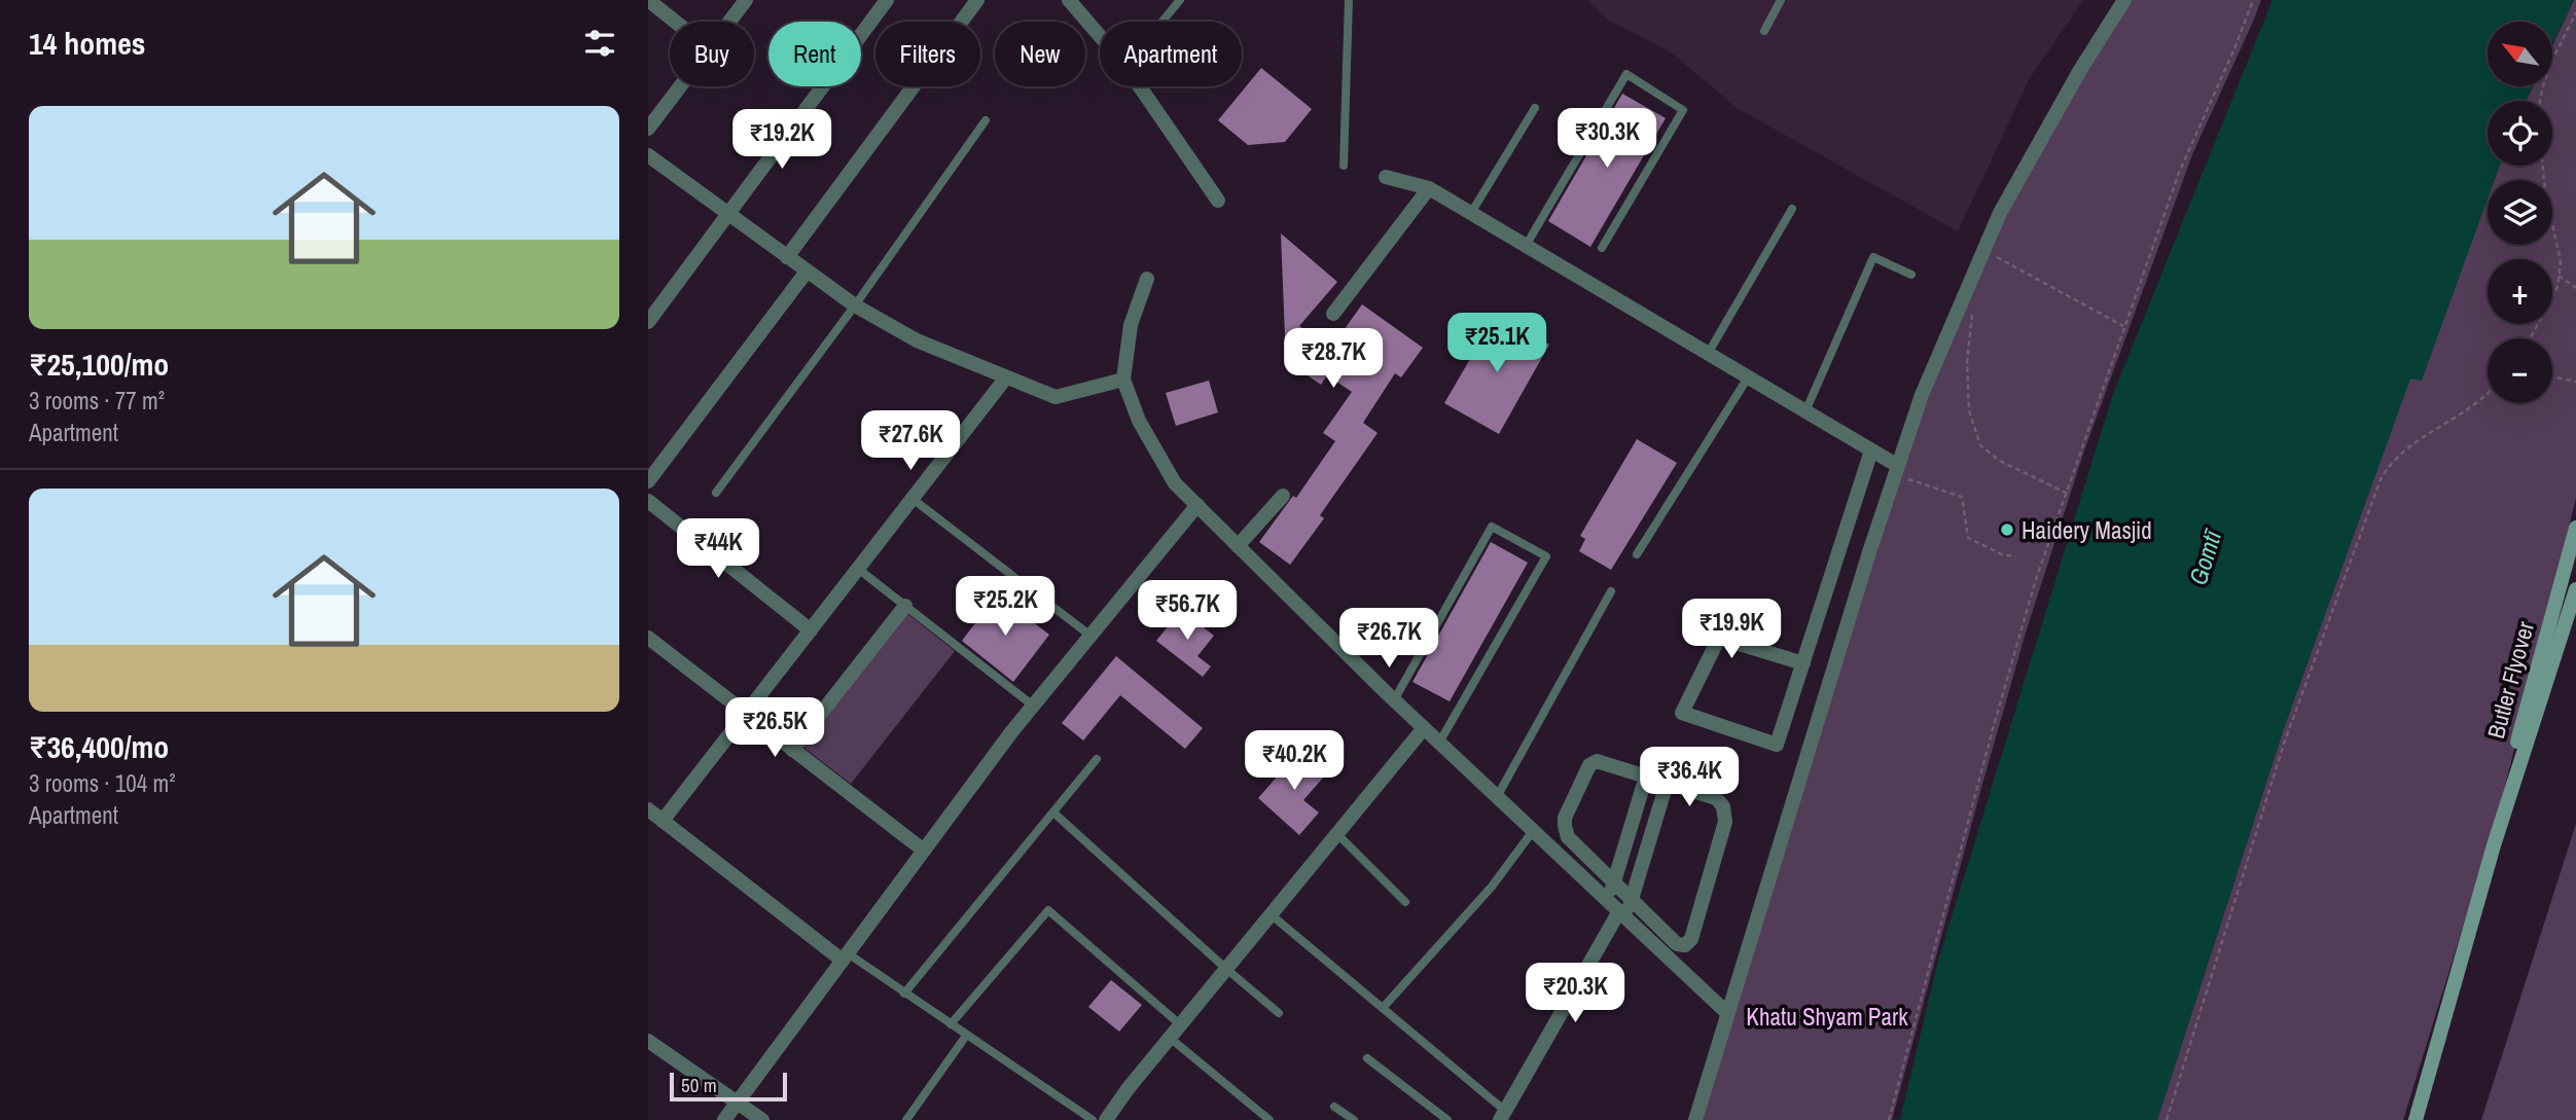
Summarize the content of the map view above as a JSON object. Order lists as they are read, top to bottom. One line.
{"streets":{"main road":["Butler Flyover"]},"water":["Gomtī"],"parks":["Khatu Shyam Park"],"places":["Haidery Masjid"],"scale_bar":"50 m","north":"top left","page":{"heading":"14 homes","map_buttons":["+","−"],"chip":["Buy","Rent","Filters","New","Apartment"],"list":[{"name":"₹25,100/mo","note":"3 rooms · 77 m² · Apartment"},{"name":"₹36,400/mo","note":"3 rooms · 104 m² · Apartment"}],"price":["₹30.3K","₹19.2K","₹25.1K","₹28.7K","₹27.6K","₹44K","₹25.2K","₹56.7K","₹19.9K","₹26.7K","₹26.5K","₹40.2K","₹36.4K","₹20.3K"],"scale":"50 m"}}
